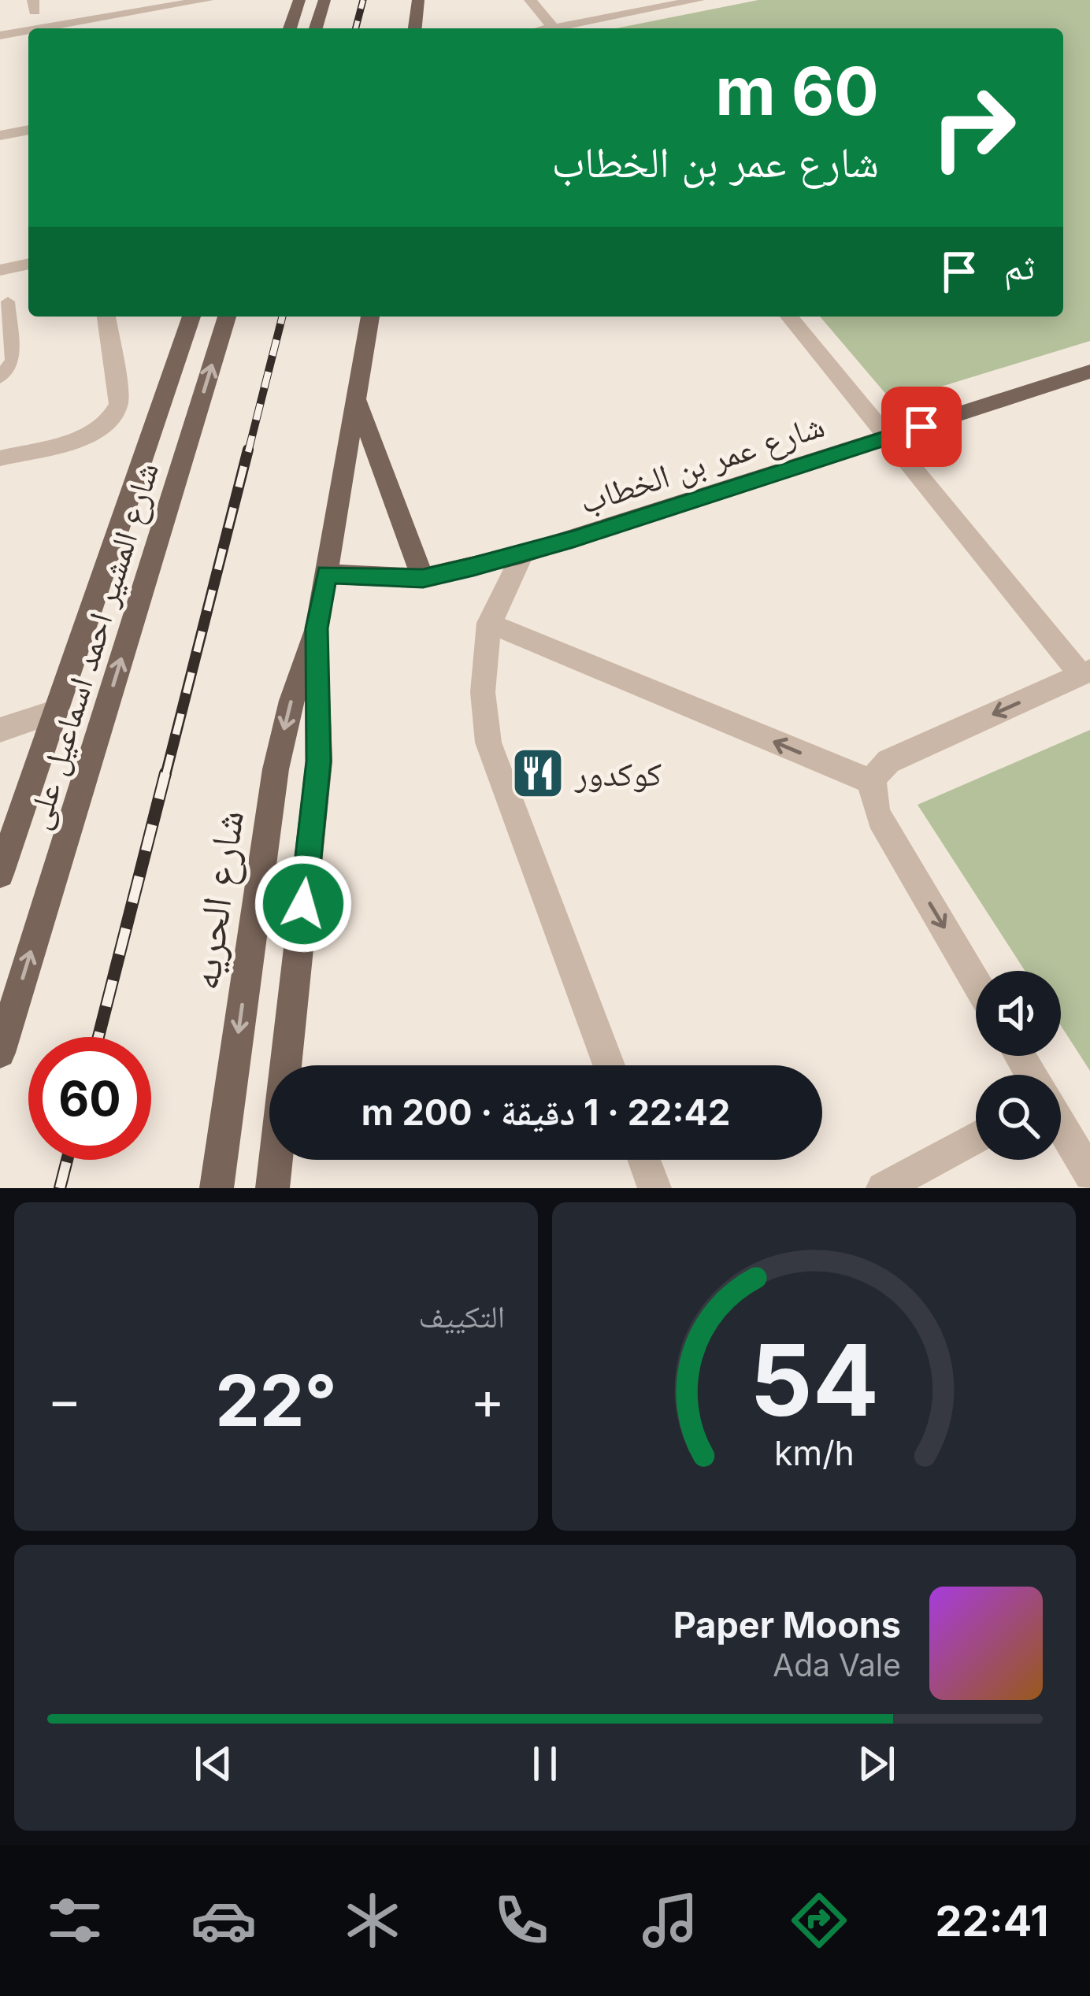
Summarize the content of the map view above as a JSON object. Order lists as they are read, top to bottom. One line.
{"streets":{"main road":["شارع عمر بن الخطاب","شارع المشير احمد اسماعيل على","شارع الحريه"]},"crossings":[["شارع عمر بن الخطاب","شارع الحريه"]],"places":{"restaurant":["كوكدور"]},"page":{"turn":["60 m","شارع عمر بن الخطاب"],"then":"ثم","limit":"60","trip":"22:42 · 1 دقيقة · 200 m","tile":"التكييف","heat":["−","22°","+"],"song":["Paper Moons","Ada Vale"],"tabs":"22:41","gauge":["54","km/h"]}}
